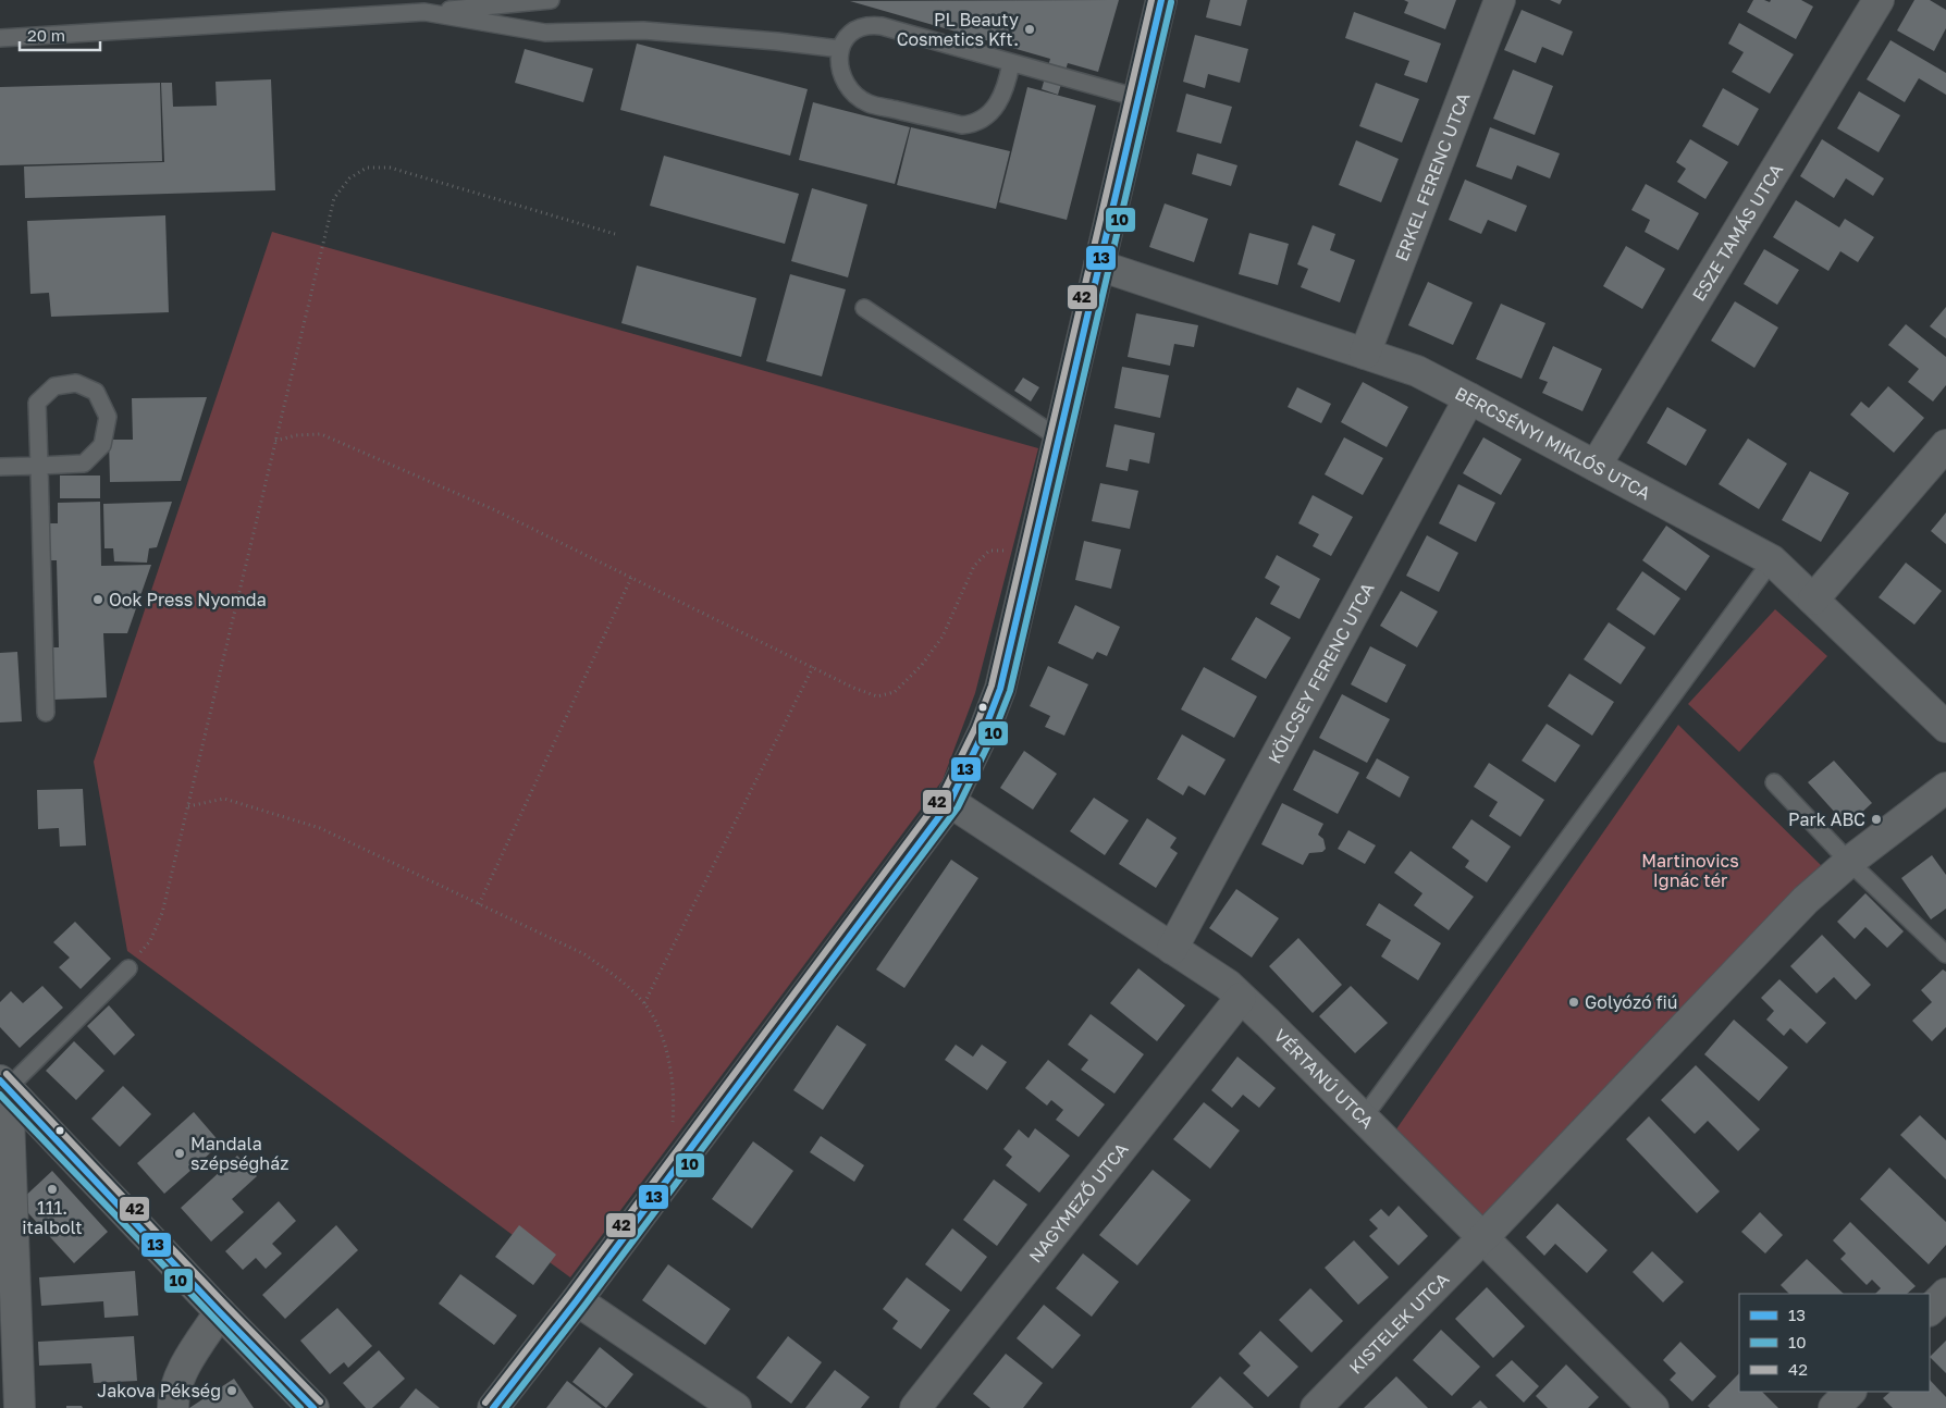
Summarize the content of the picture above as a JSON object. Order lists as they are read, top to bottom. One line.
{"streets":{"street":["ERKEL FERENC UTCA","ESZE TAMÁS UTCA","BERCSÉNYI MIKLÓS UTCA","KÖLCSEY FERENC UTCA","VÉRTANÚ UTCA","NAGYMEZŐ UTCA","KISTELEK UTCA"]},"crossings":[["ERKEL FERENC UTCA","BERCSÉNYI MIKLÓS UTCA"],["ESZE TAMÁS UTCA","BERCSÉNYI MIKLÓS UTCA"],["BERCSÉNYI MIKLÓS UTCA","KÖLCSEY FERENC UTCA"],["KÖLCSEY FERENC UTCA","VÉRTANÚ UTCA"],["VÉRTANÚ UTCA","NAGYMEZŐ UTCA"],["VÉRTANÚ UTCA","KISTELEK UTCA"]],"parks":["Martinovics Ignác tér"],"places":["PL Beauty Cosmetics Kft.","Ook Press Nyomda","Park ABC","Golyózó fiú","Mandala szépségház","111. italbolt","Jakova Pékség"],"lines":["transit line 13","transit line 42","transit line 10"],"legend":["13","10","42"],"scale_bar":"20 m"}
